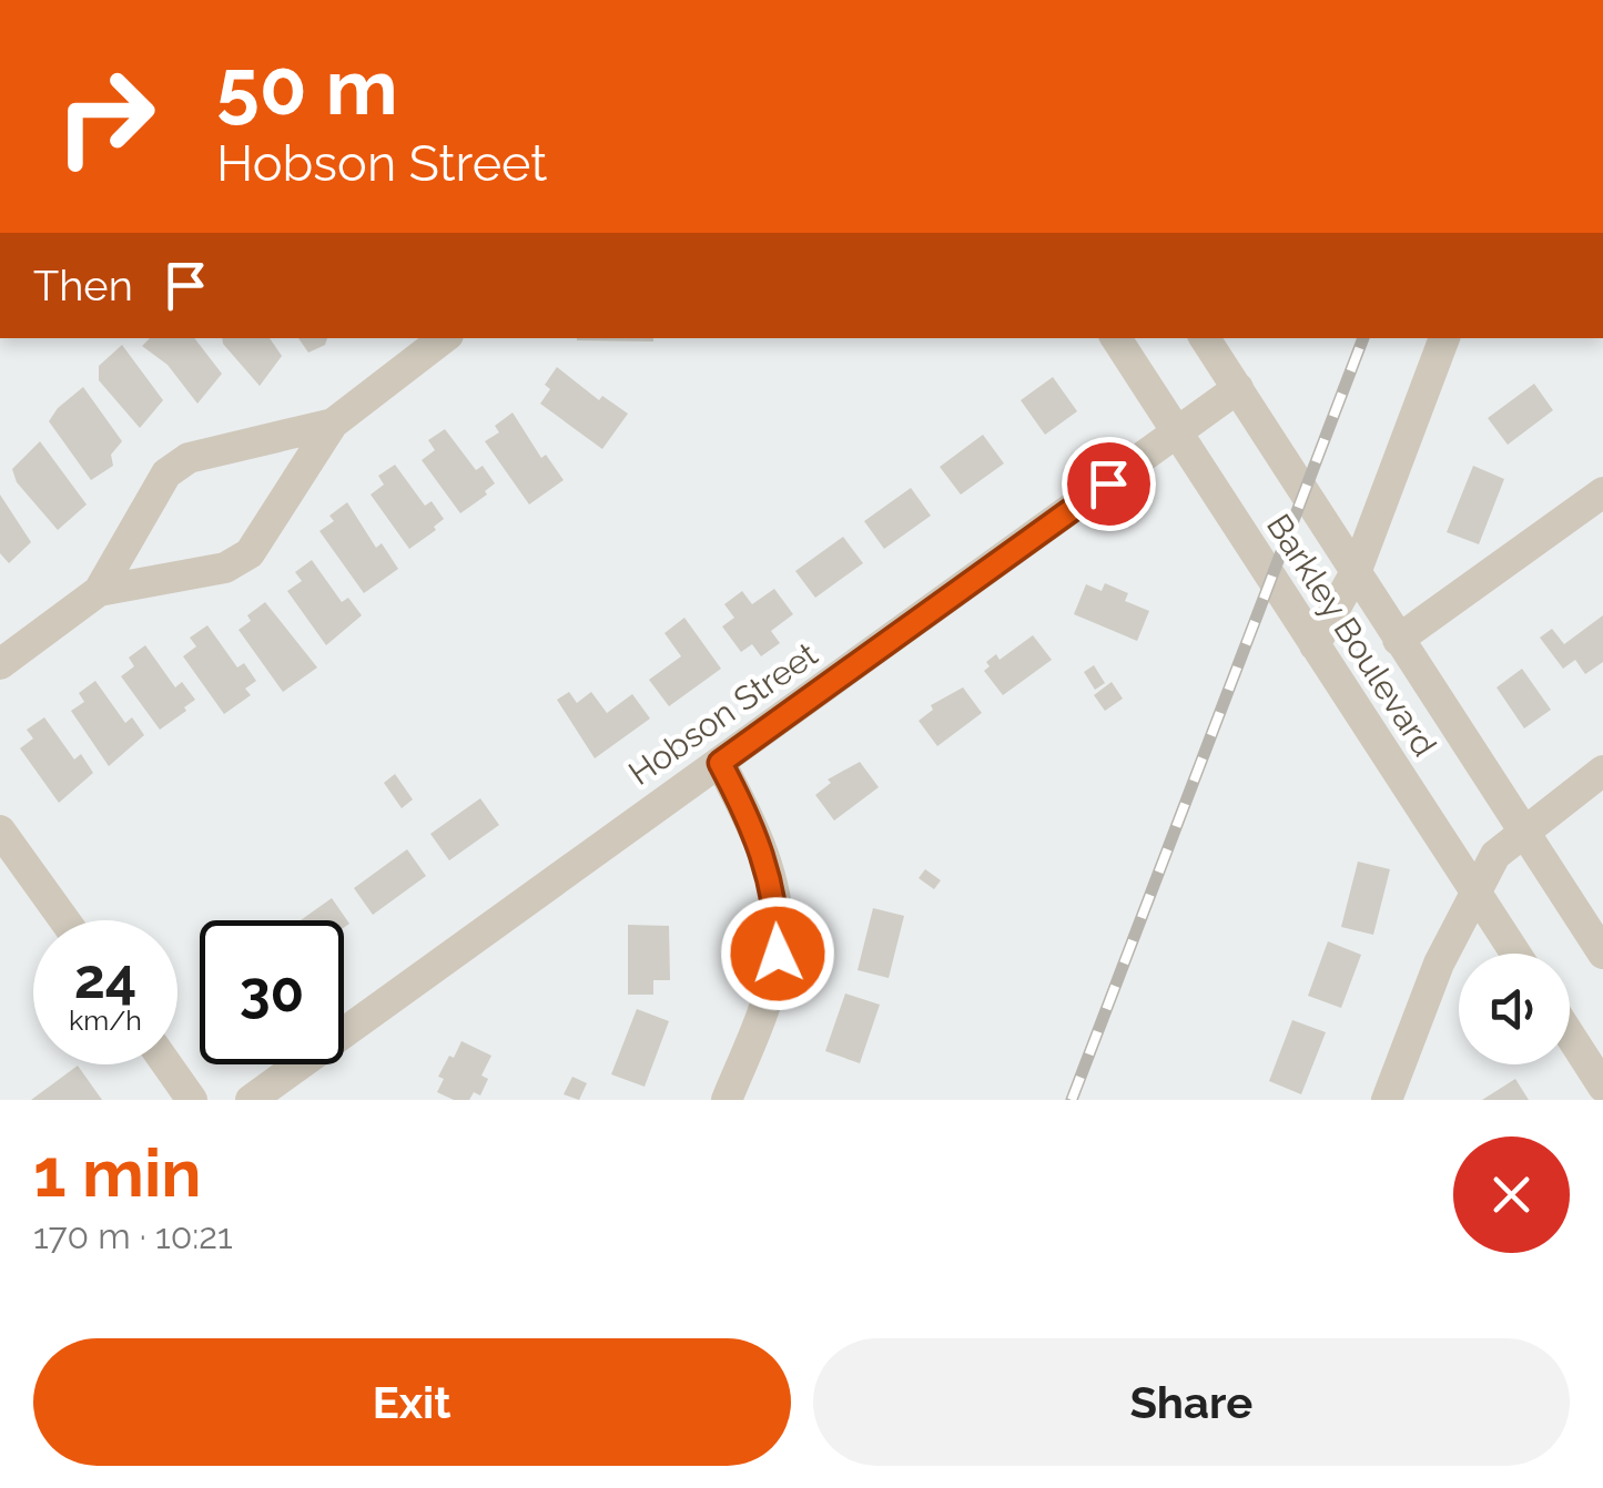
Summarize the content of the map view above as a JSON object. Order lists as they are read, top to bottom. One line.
{"streets":{"street":["Barkley Boulevard","Hobson Street"]},"crossings":[["Barkley Boulevard","Hobson Street"]],"page":{"turn":["50 m","Hobson Street"],"then":"Then","speed":"24 km/h","limit":"30","heading":["1 min","170 m · 10:21"],"buttons":["Exit","Share"]}}
